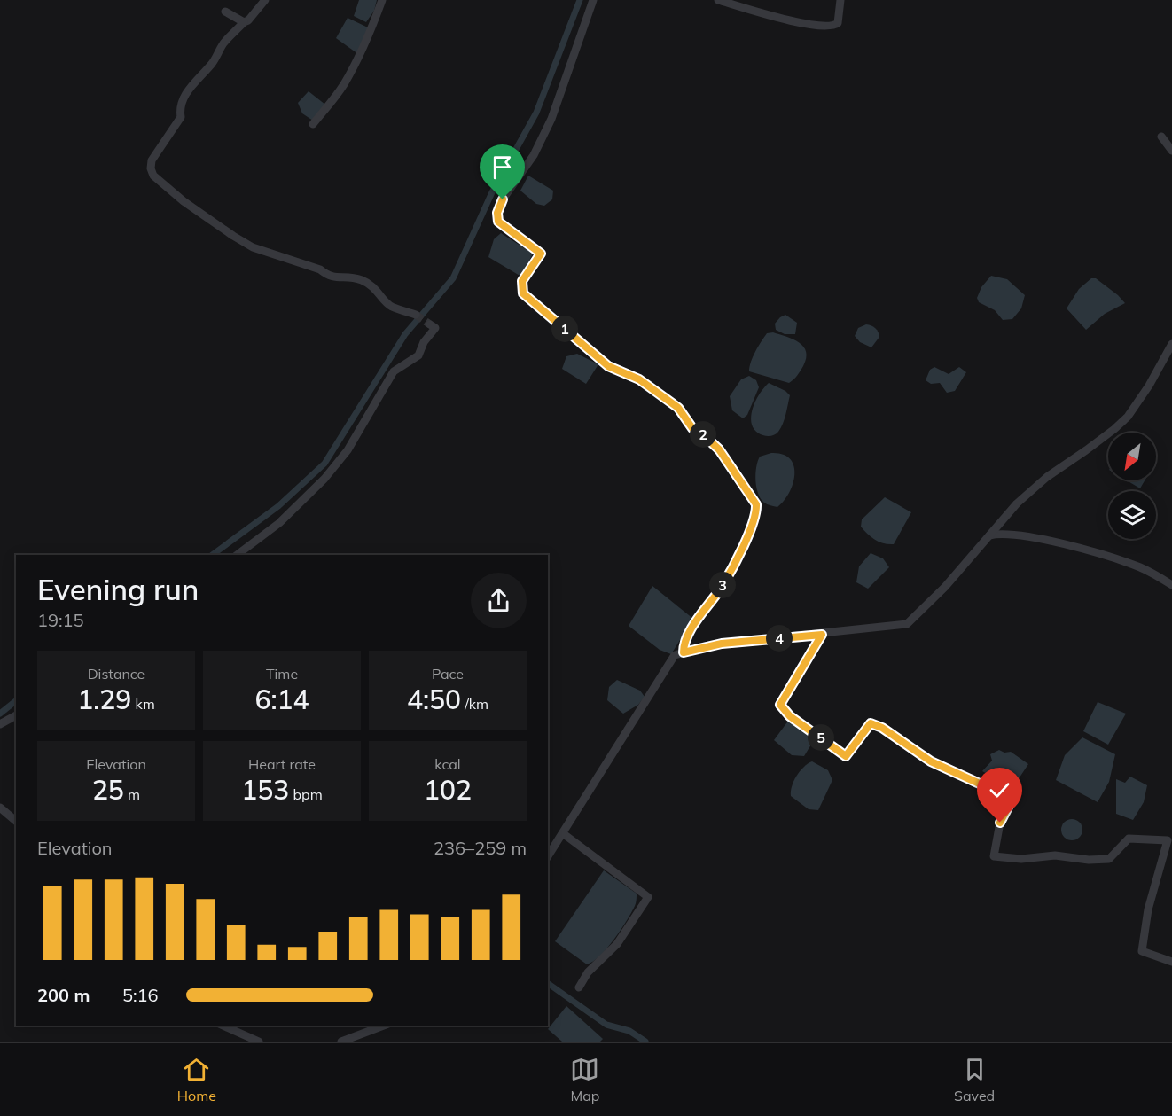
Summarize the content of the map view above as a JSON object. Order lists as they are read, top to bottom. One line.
{"north":"bottom left","page":{"pins":["1","2","3","4","5"],"heading":["Evening run","19:15"],"stats":[["Distance","1.29 km"],["Time","6:14"],["Pace","4:50 /km"],["Elevation","25 m"],["Heart rate","153 bpm"],["kcal","102"]],"chart":["Elevation","236–259 m"],"list":[{"name":"200 m","note":"5:16"}],"tabs":["Home","Map","Saved"]}}
